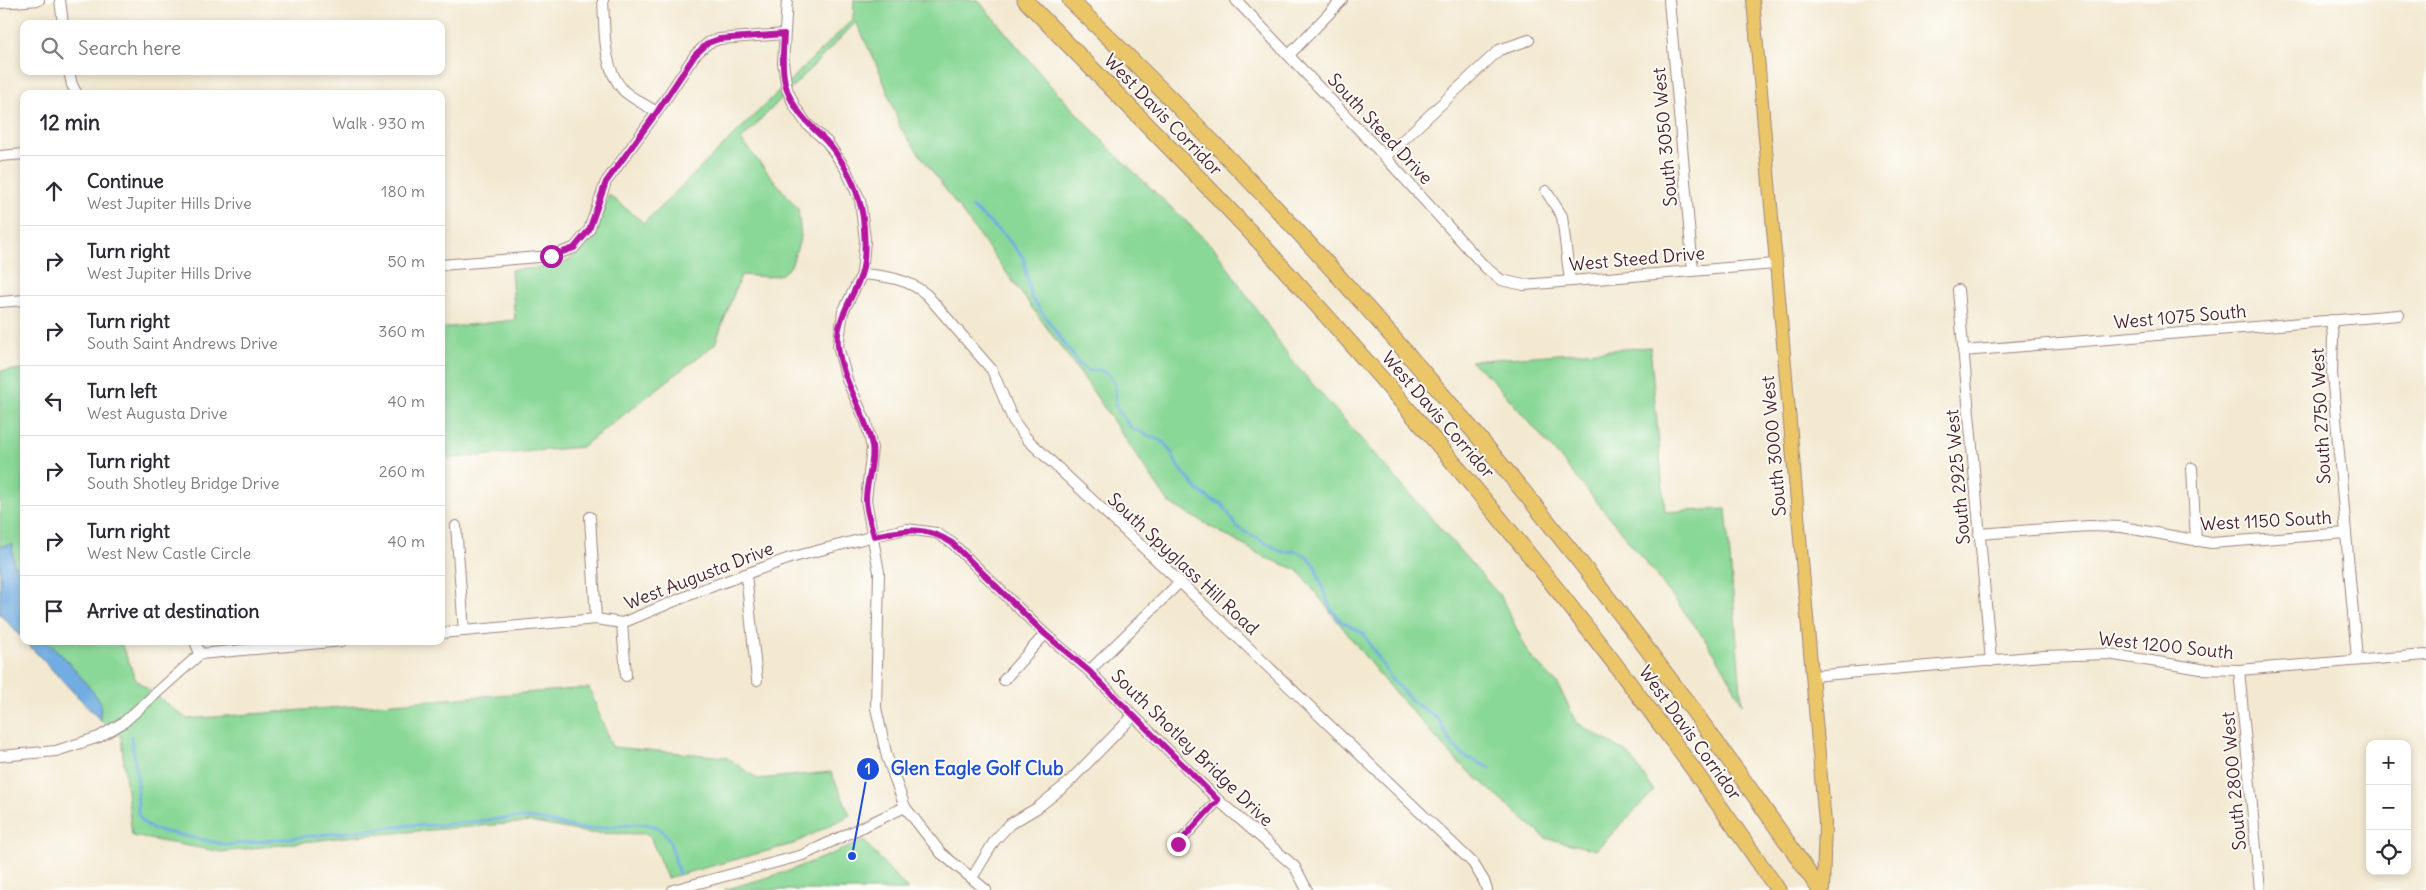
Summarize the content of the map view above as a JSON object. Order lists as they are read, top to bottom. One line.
{"streets":{"highway":["West Davis Corridor"],"main road":["South 3000 West"],"street":["South Steed Drive","South 3050 West","West Steed Drive","West 1075 South","South 2750 West","South 2925 West","West 1150 South","South Spyglass Hill Road","West Augusta Drive","West 1200 South","South Shotley Bridge Drive","South 2800 West"]},"crossings":[["West Davis Corridor","South 3000 West"],["South Steed Drive","West Steed Drive"],["South 3050 West","West Steed Drive"],["West Steed Drive","South 3000 West"],["West 1075 South","South 2750 West"],["West 1075 South","South 2925 West"],["South 2750 West","West 1150 South"],["South 2750 West","West 1200 South"],["South 3000 West","West 1200 South"],["South 2925 West","West 1150 South"],["South 2925 West","West 1200 South"],["West Augusta Drive","South Shotley Bridge Drive"],["West 1200 South","South 2800 West"]],"places":["Glen Eagle Golf Club"],"page":{"search":"Search here","heading":["12 min","Walk · 930 m"],"list":[["Continue","West Jupiter Hills Drive","180 m"],["Turn right","West Jupiter Hills Drive","50 m"],["Turn right","South Saint Andrews Drive","360 m"],["Turn left","West Augusta Drive","40 m"],["Turn right","South Shotley Bridge Drive","260 m"],["Turn right","West New Castle Circle","40 m"],"Arrive at destination"],"map_buttons":["+","−"]}}
